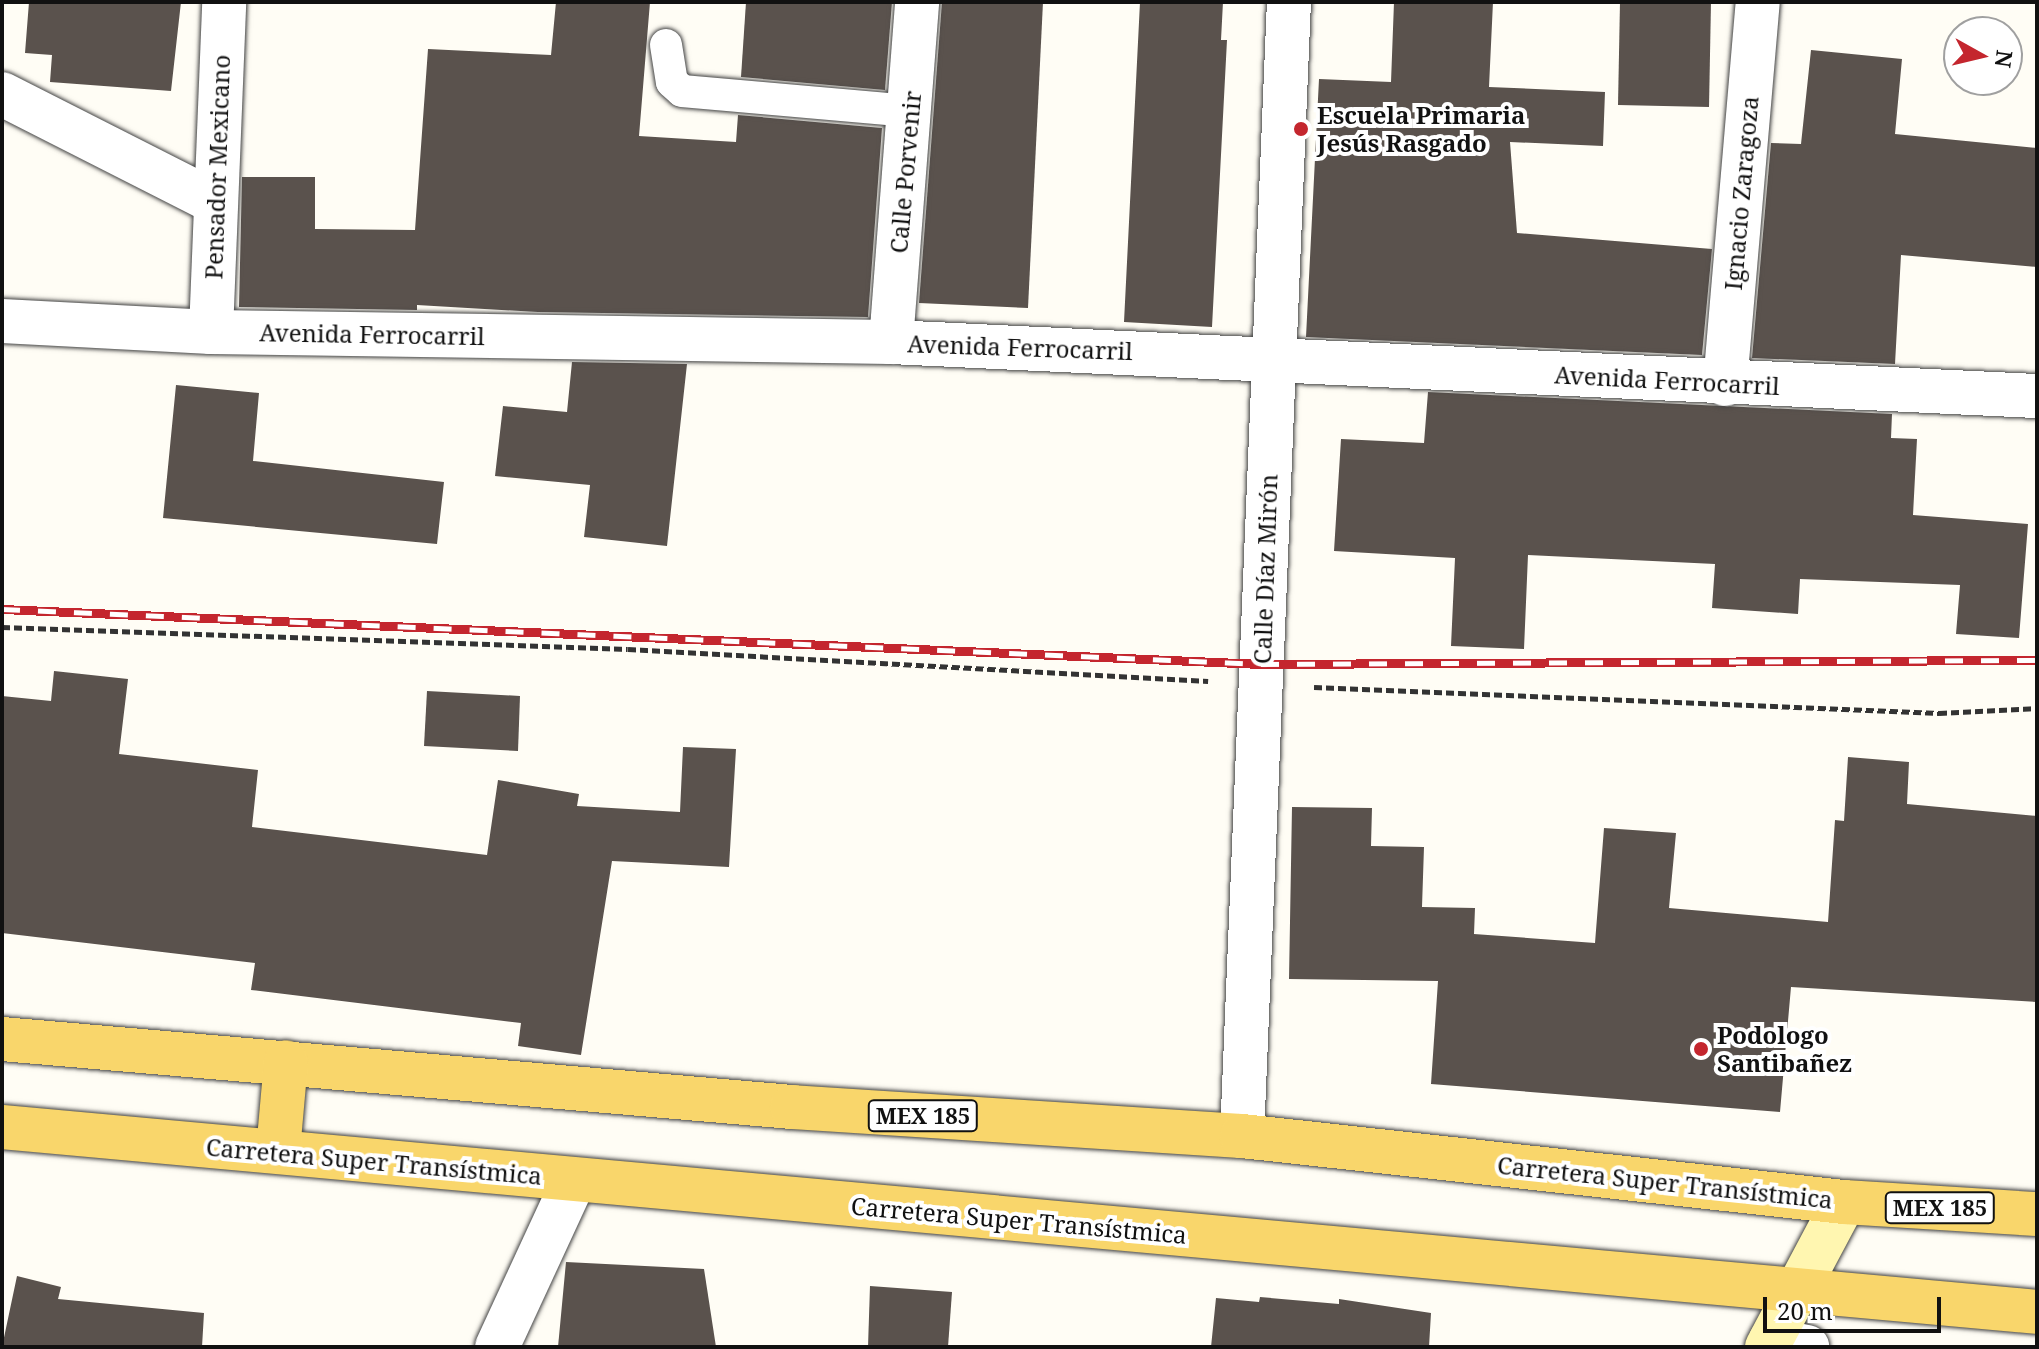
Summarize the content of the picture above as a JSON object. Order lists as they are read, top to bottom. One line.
{"streets":{"main road":["MEX 185","Carretera Super Transístmica"],"street":["Pensador Mexicano","Calle Porvenir","Ignacio Zaragoza","Avenida Ferrocarril","Calle Díaz Mirón"]},"crossings":[["Pensador Mexicano","Avenida Ferrocarril"],["Calle Porvenir","Avenida Ferrocarril"],["Ignacio Zaragoza","Avenida Ferrocarril"],["Avenida Ferrocarril","Calle Díaz Mirón"],["Calle Díaz Mirón","Carretera Super Transístmica"]],"places":["Escuela Primaria Jesús Rasgado","Podologo Santibañez"],"scale_bar":"20 m","north":"right"}
